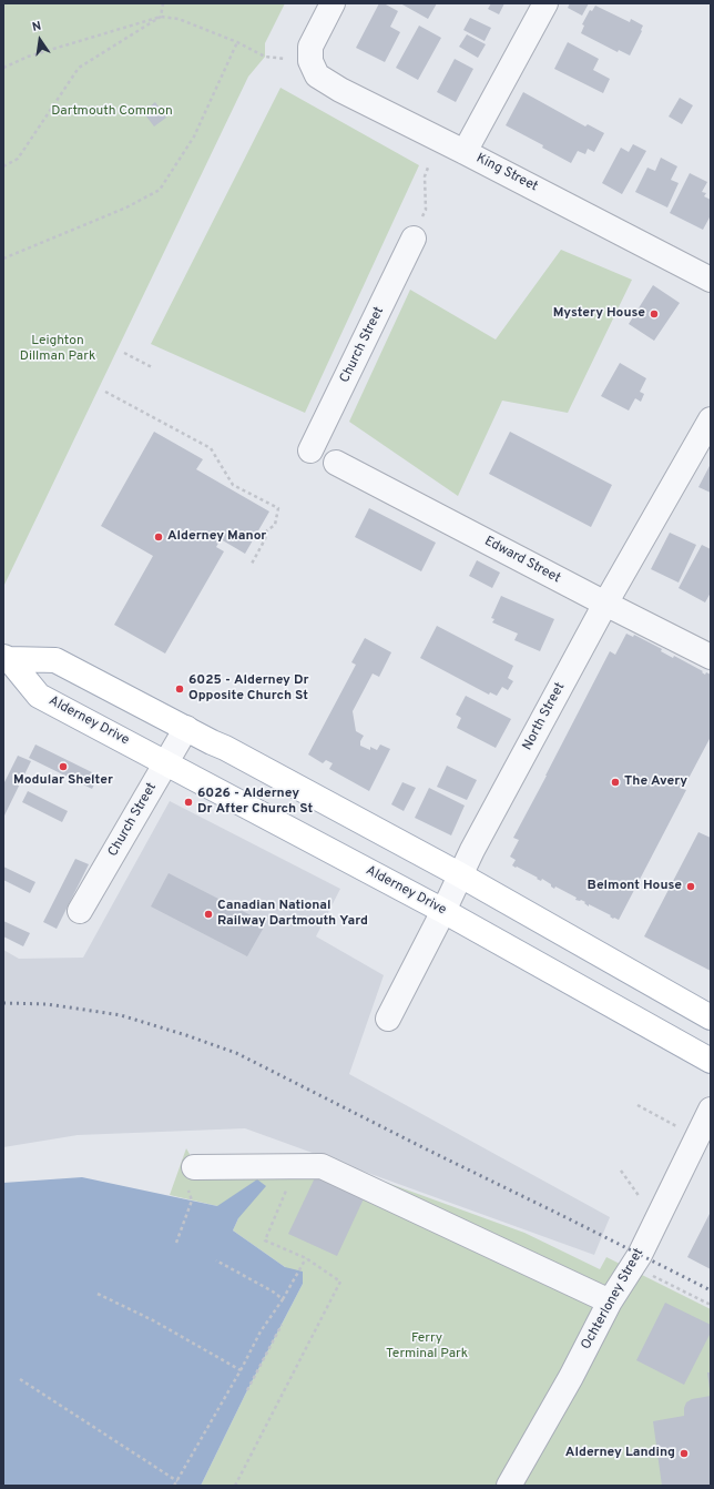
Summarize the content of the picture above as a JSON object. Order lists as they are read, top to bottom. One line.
{"streets":{"main road":["Alderney Drive"],"street":["King Street","Church Street","Edward Street","North Street","Ochterloney Street"]},"crossings":[["Church Street","Alderney Drive"],["Edward Street","North Street"],["North Street","Alderney Drive"]],"parks":["Dartmouth Common","Leighton Dillman Park","Ferry Terminal Park"],"places":["Mystery House","Alderney Manor","6025 - Alderney Dr Opposite Church St","Modular Shelter","The Avery","6026 - Alderney Dr After Church St","Belmont House","Canadian National Railway Dartmouth Yard","Alderney Landing"],"north":"top"}
